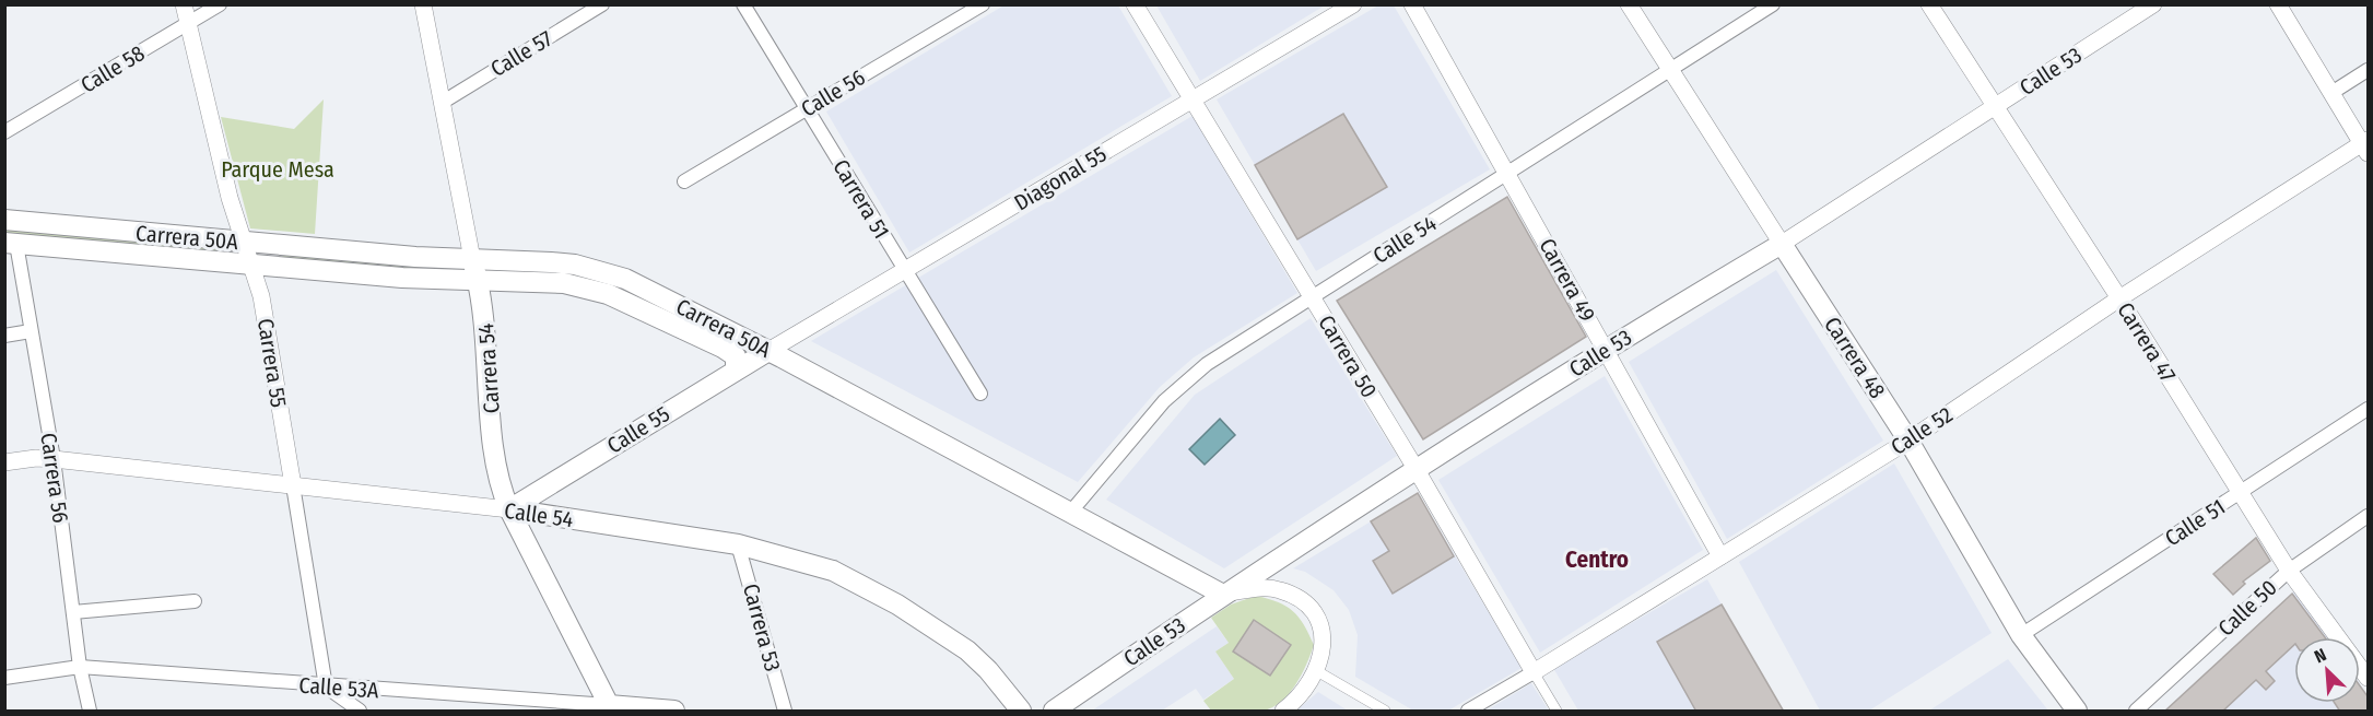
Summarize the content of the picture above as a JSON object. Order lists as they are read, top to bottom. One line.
{"streets":{"main road":["Calle 53","Carrera 50A","Calle 54","Carrera 48","Carrera 54","Calle 55","Calle 53A"],"street":["Calle 57","Calle 58","Calle 56","Diagonal 55","Carrera 51","Carrera 49","Carrera 47","Carrera 50","Carrera 55","Calle 52","Carrera 56","Calle 51","Calle 50","Carrera 53"]},"crossings":[["Calle 57","Carrera 54"],["Calle 58","Carrera 55"],["Calle 53","Carrera 50A"],["Calle 53","Carrera 49"],["Calle 53","Carrera 47"],["Calle 53","Carrera 50"],["Calle 53","Carrera 48"],["Calle 56","Carrera 51"],["Diagonal 55","Carrera 51"],["Diagonal 55","Carrera 50A"],["Diagonal 55","Carrera 50"],["Diagonal 55","Calle 55"],["Carrera 50A","Calle 54"],["Carrera 50A","Carrera 55"],["Carrera 50A","Carrera 54"],["Carrera 50A","Calle 55"],["Carrera 50A","Carrera 56"],["Calle 54","Carrera 49"],["Calle 54","Carrera 50"],["Calle 54","Carrera 48"],["Calle 54","Carrera 55"],["Calle 54","Carrera 54"],["Calle 54","Calle 55"],["Calle 54","Carrera 56"],["Calle 54","Carrera 53"],["Carrera 49","Calle 52"],["Carrera 47","Calle 52"],["Carrera 47","Calle 51"],["Carrera 47","Calle 50"],["Carrera 50","Calle 52"],["Carrera 48","Calle 52"],["Carrera 48","Calle 51"],["Carrera 55","Calle 53A"],["Carrera 54","Calle 55"],["Carrera 54","Calle 53A"],["Carrera 56","Calle 53A"]],"districts":["Centro"],"parks":["Parque Mesa"],"north":"top left"}
